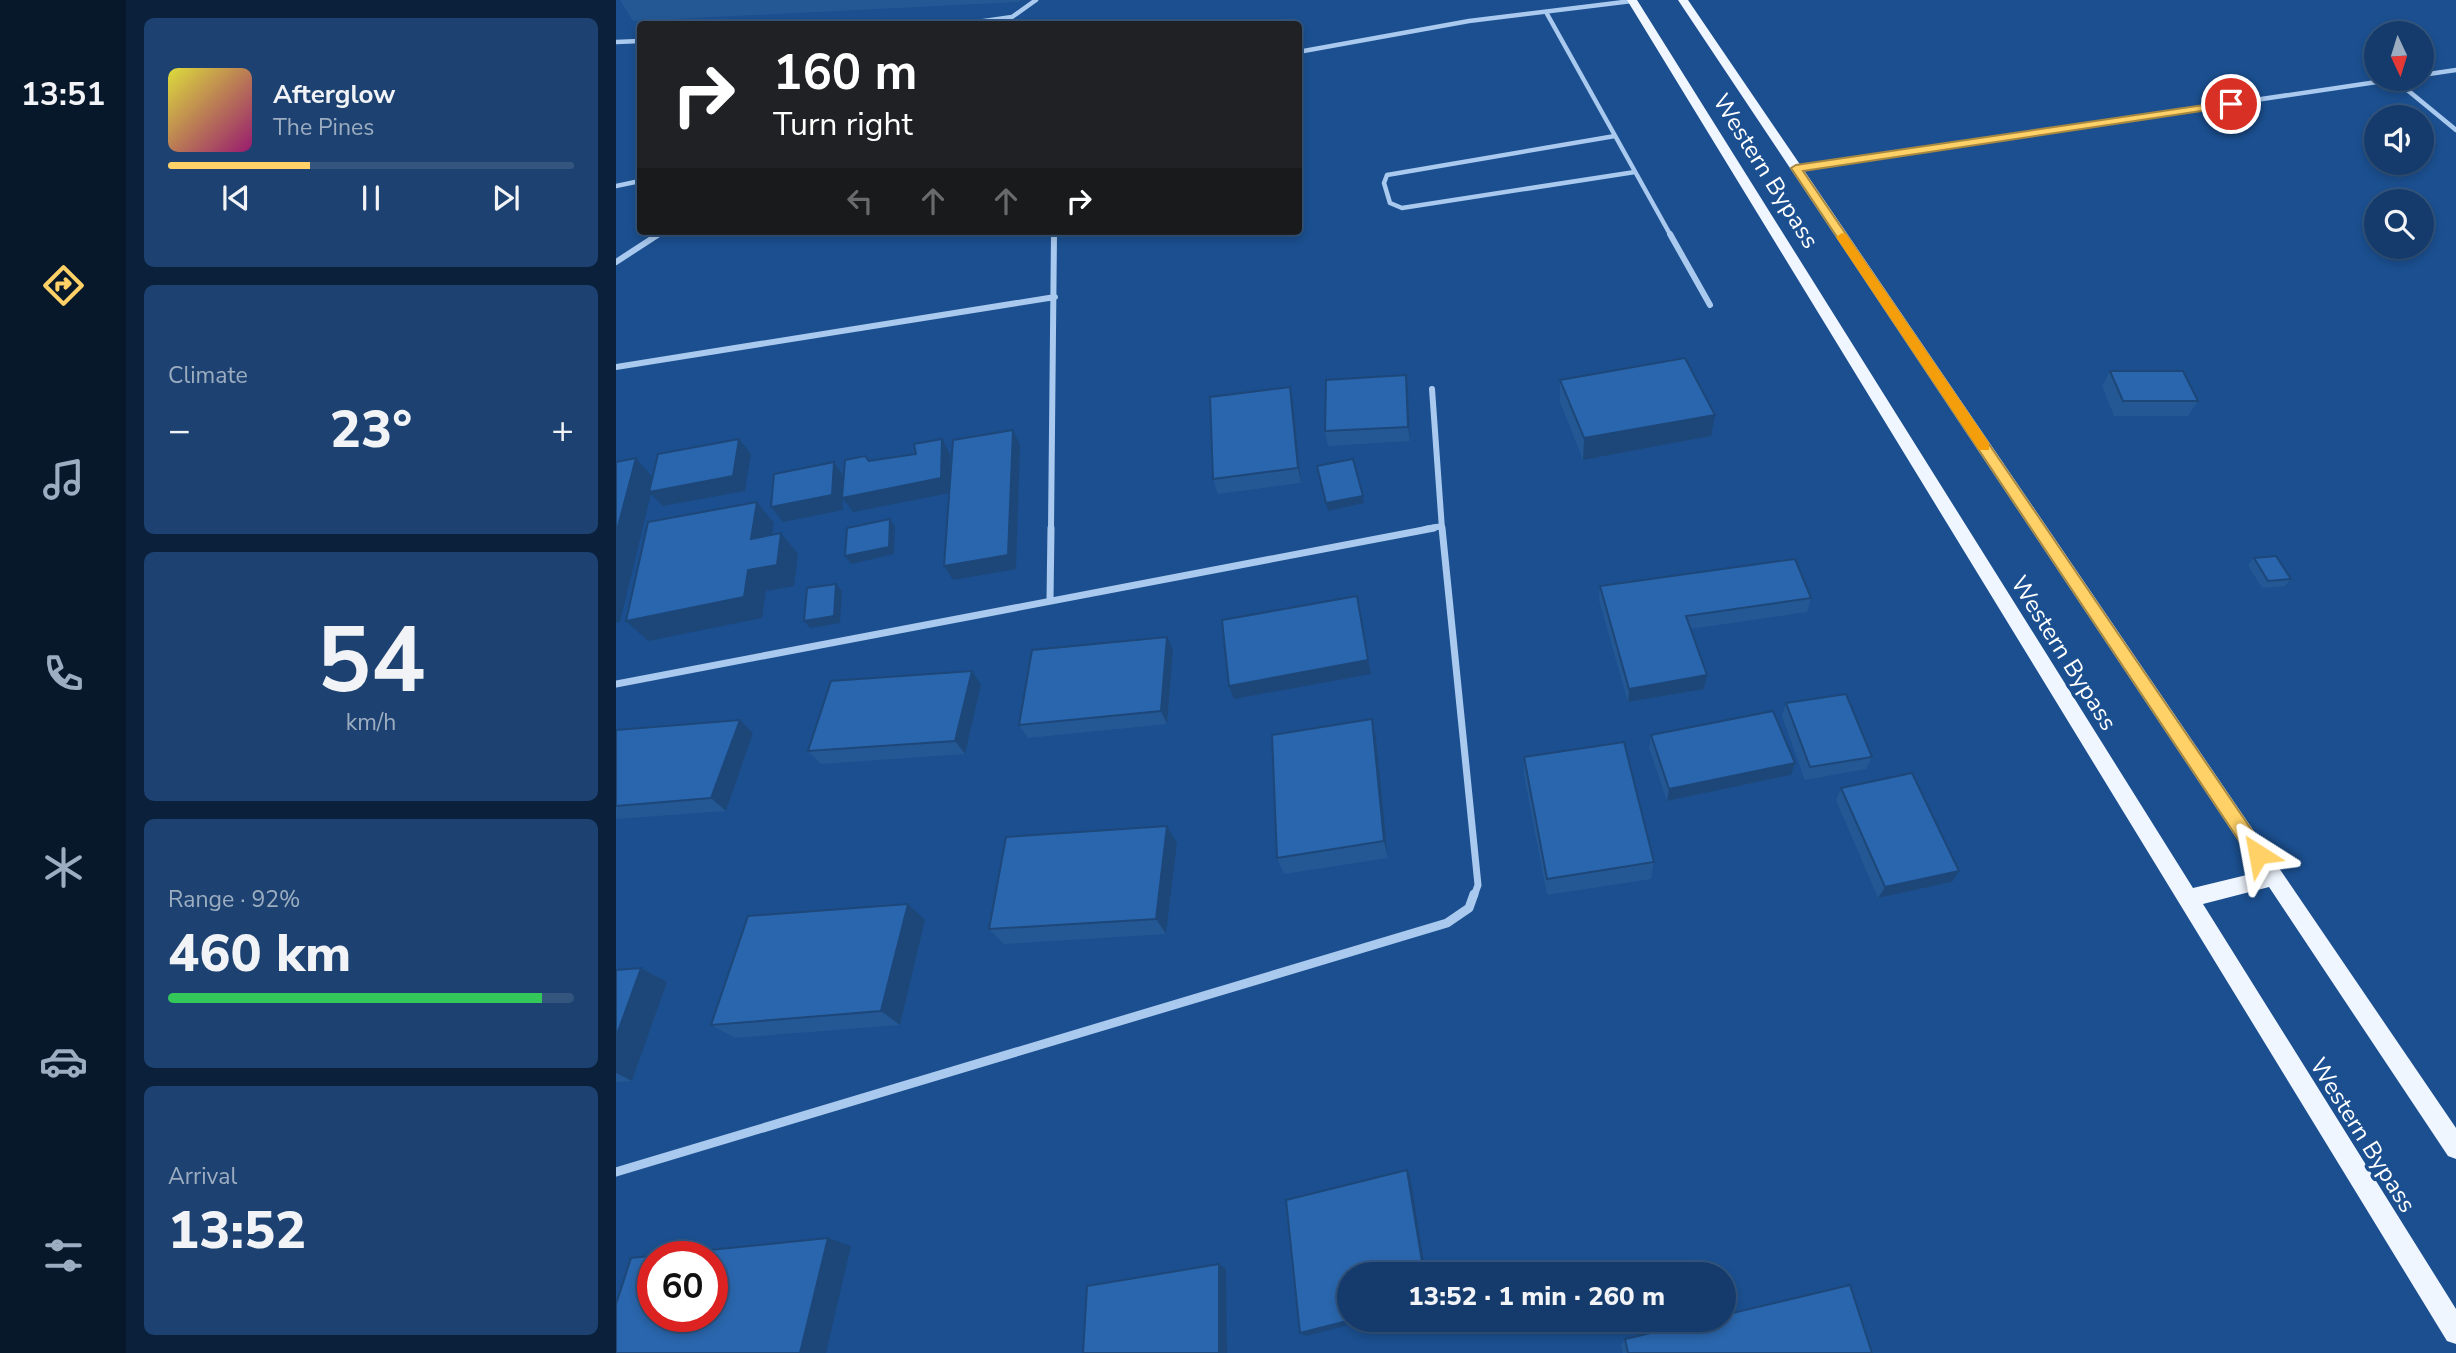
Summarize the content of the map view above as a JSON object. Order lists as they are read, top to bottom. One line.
{"streets":{"main road":["Western Bypass"]},"north":"bottom","page":{"tabs":"13:51","turn":["160 m","Turn right"],"song":["Afterglow","The Pines"],"tile":["Climate",["54","km/h"],["Range · 92%","460 km"],["Arrival","13:52"]],"heat":["−","23°","+"],"limit":"60","trip":"13:52 · 1 min · 260 m"}}
